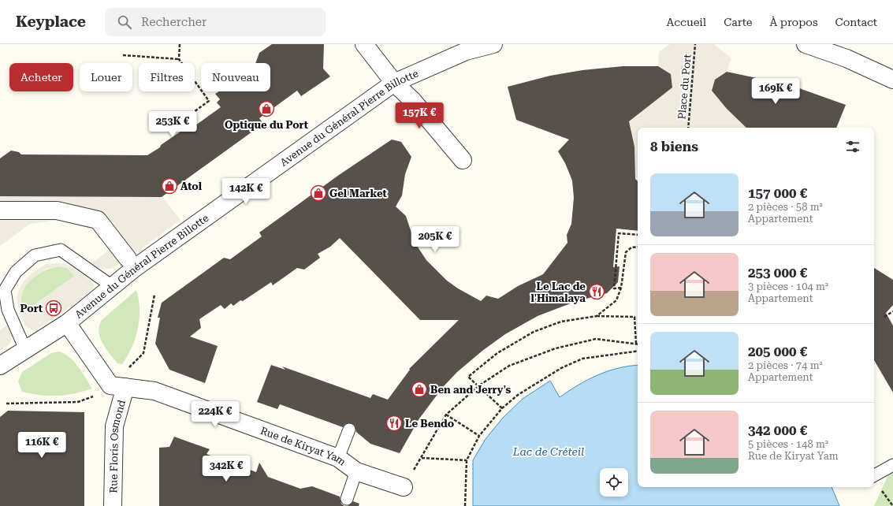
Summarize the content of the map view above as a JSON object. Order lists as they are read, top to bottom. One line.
{"streets":{"street":["Avenue du Général Pierre Billotte","Rue Floris Osmond","Rue de Kiryat Yam"],"path":["Place du Port"]},"crossings":[["Avenue du Général Pierre Billotte","Rue de Kiryat Yam"],["Rue Floris Osmond","Rue de Kiryat Yam"]],"water":["Lac de Créteil"],"places":{"shop":["Optique du Port","Atol","Gel Market","Ben and Jerry's"],"restaurant":["Le Lac de l'Himalaya","Le Bendo"],"bus stop":["Port"]},"page":{"header":"Keyplace","search":"Rechercher","nav":["Accueil","Carte","À propos","Contact"],"chip":["Acheter","Louer","Filtres","Nouveau"],"price":["169K €","157K €","253K €","142K €","205K €","224K €","116K €","342K €"],"heading":"8 biens","list":[{"name":"157 000 €","note":"2 pièces · 58 m² · Appartement"},{"name":"253 000 €","note":"3 pièces · 104 m² · Appartement"},{"name":"205 000 €","note":"2 pièces · 74 m² · Appartement"},{"name":"342 000 €","note":"5 pièces · 148 m² · Rue de Kiryat Yam"}]}}
